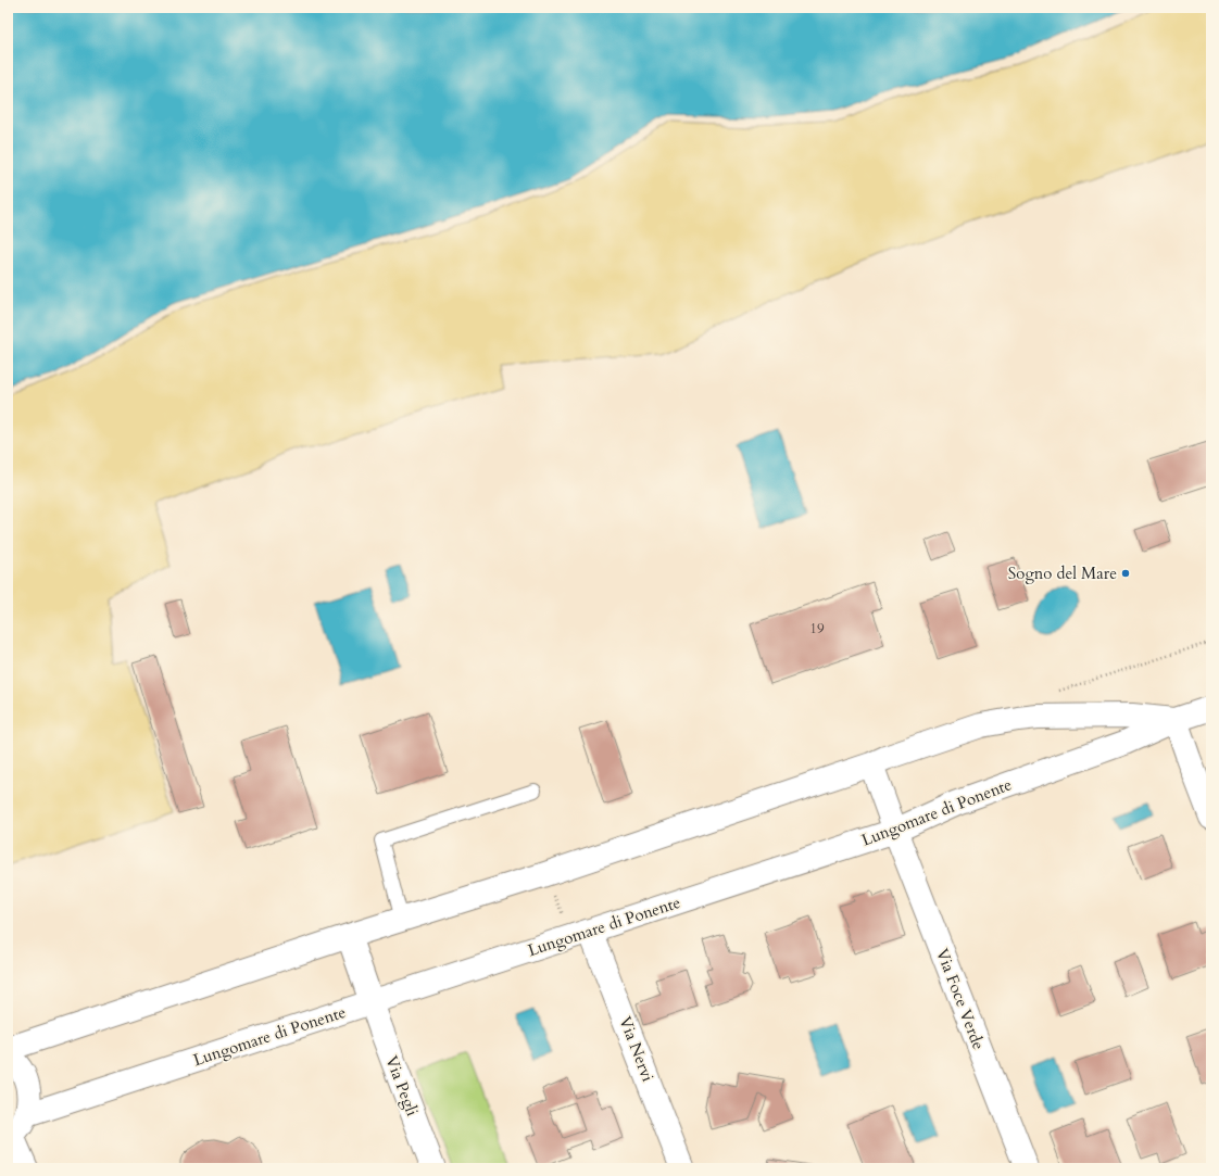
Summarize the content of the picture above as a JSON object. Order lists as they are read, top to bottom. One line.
{"streets":{"street":["Lungomare di Ponente","Via Foce Verde","Via Nervi","Via Pegli"]},"crossings":[["Lungomare di Ponente","Via Foce Verde"],["Lungomare di Ponente","Via Nervi"],["Lungomare di Ponente","Via Pegli"]],"places":["Sogno del Mare"],"house_numbers":["19"]}
